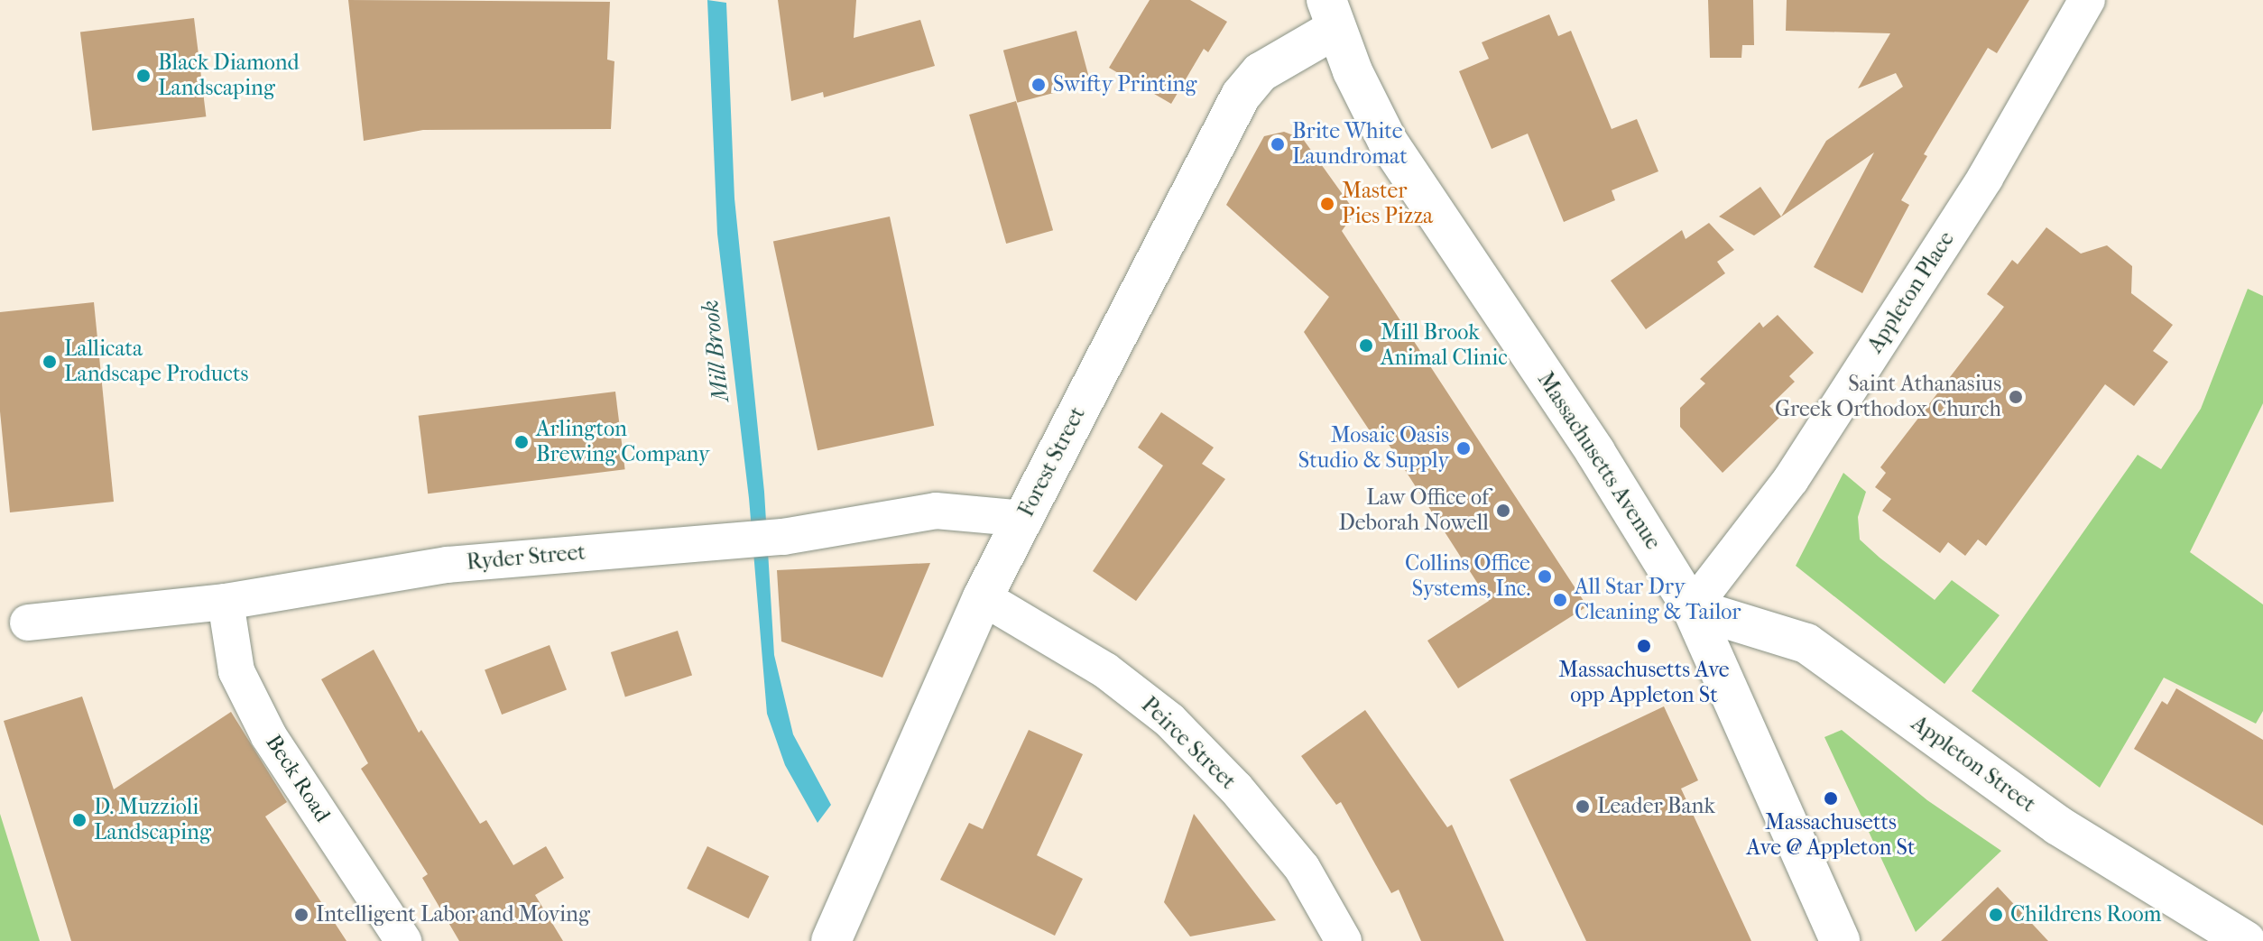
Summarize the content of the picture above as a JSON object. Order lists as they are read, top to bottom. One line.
{"streets":{"street":["Appleton Place","Massachusetts Avenue","Forest Street","Ryder Street","Peirce Street","Appleton Street","Beck Road"]},"crossings":[["Appleton Place","Massachusetts Avenue"],["Appleton Place","Appleton Street"],["Massachusetts Avenue","Forest Street"],["Massachusetts Avenue","Appleton Street"],["Forest Street","Ryder Street"],["Forest Street","Peirce Street"],["Ryder Street","Beck Road"]],"water":["Mill Brook"],"places":["Black Diamond Landscaping","Swifty Printing","Brite White Laundromat","Master Pies Pizza","Mill Brook Animal Clinic","Lallicata Landscape Products","Saint Athanasius Greek Orthodox Church","Arlington Brewing Company","Mosaic Oasis Studio & Supply","Law Office of Deborah Nowell","Collins Office Systems, Inc.","All Star Dry Cleaning & Tailor","Massachusetts Ave opp Appleton St","Massachusetts Ave @ Appleton St","Leader Bank","D. Muzzioli Landscaping","Intelligent Labor and Moving","Childrens Room"]}
